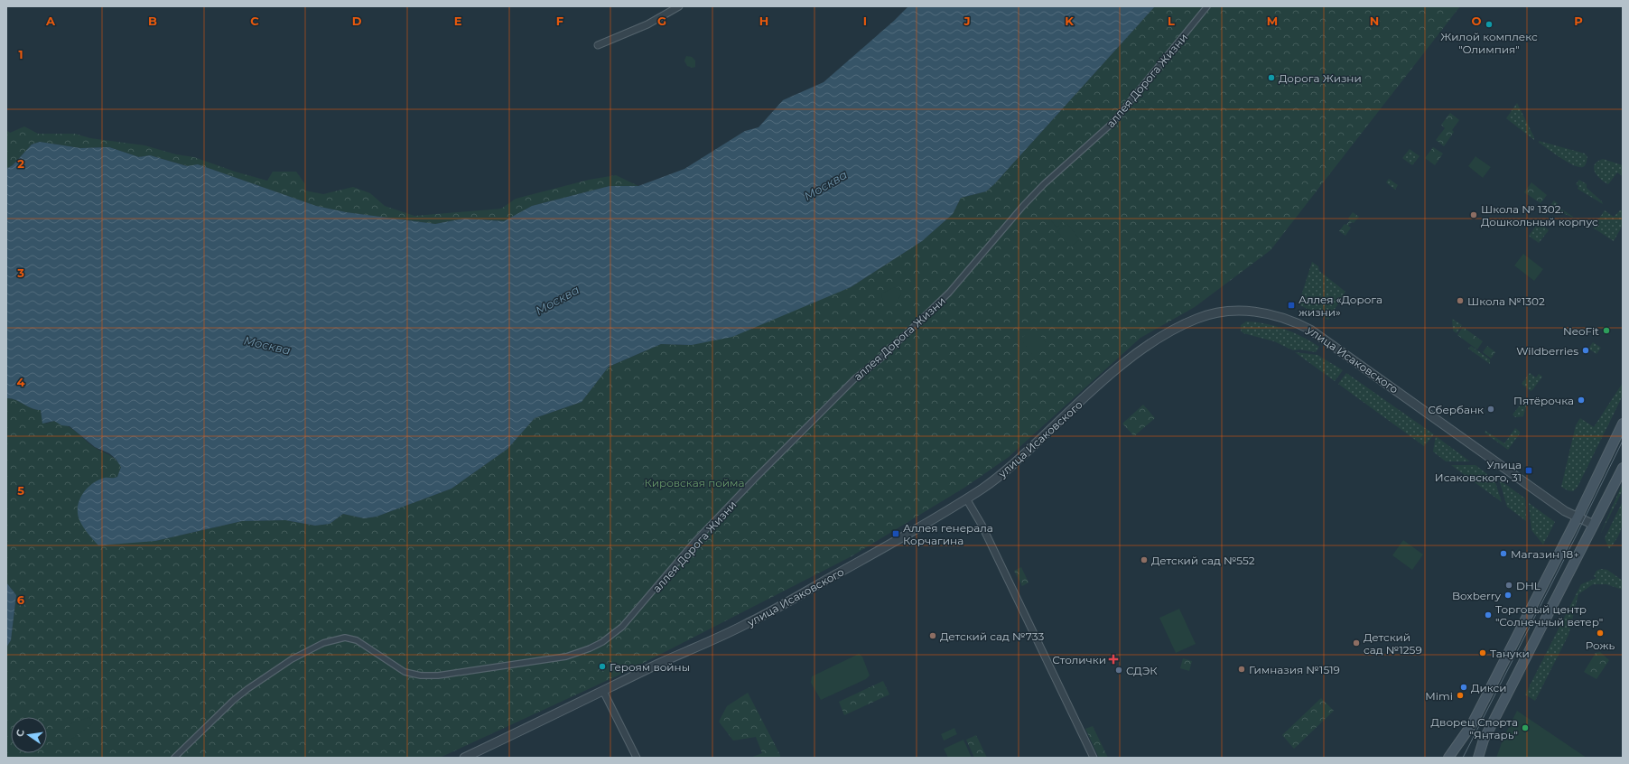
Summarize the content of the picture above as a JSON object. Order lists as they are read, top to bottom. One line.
{"streets":{"street":["аллея Дорога Жизни","улица Исаковского"]},"water":["Москва"],"parks":["Кировская пойма"],"places":{"other":["Жилой комплекс \"Олимпия\"","Дорога Жизни","Школа № 1302. Дошкольный корпус","Школа №1302","NeoFit","Wildberries","Пятёрочка","Сбербанк","Магазин 18+","Детский сад №552","DHL","Boxberry","Торговый центр \"Солнечный ветер\"","Рожь","Детский сад №733","Детский сад №1259","Тануки","Героям войны","Гимназия №1519","СДЭК","Дикси","Mimi","Дворец Спорта \"Янтарь\""],"transit":["Аллея «Дорога жизни»","Улица Исаковского, 31","Аллея генерала Корчагина"],"health":["Столички"]},"north":"left","grid":{"columns":["A","B","C","D","E","F","G","H","I","J","K","L","M","N","O","P"],"rows":["1","2","3","4","5","6"]}}
